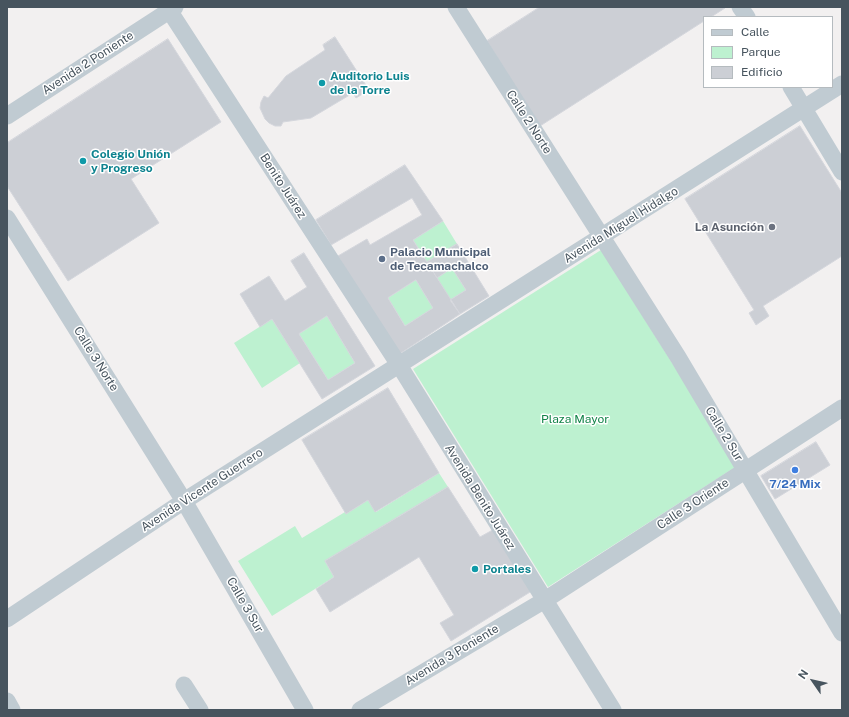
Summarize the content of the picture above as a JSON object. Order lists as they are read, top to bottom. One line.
{"streets":{"street":["Avenida 2 Poniente","Calle 2 Norte","Benito Juárez","Avenida Miguel Hidalgo","Calle 3 Norte","Calle 2 Sur","Avenida Vicente Guerrero","Avenida Benito Juárez","Calle 3 Oriente","Calle 3 Sur","Avenida 3 Poniente"]},"crossings":[["Avenida 2 Poniente","Benito Juárez"],["Calle 2 Norte","Avenida Miguel Hidalgo"],["Calle 2 Norte","Calle 2 Sur"],["Benito Juárez","Avenida Miguel Hidalgo"],["Benito Juárez","Avenida Vicente Guerrero"],["Benito Juárez","Avenida Benito Juárez"],["Avenida Miguel Hidalgo","Calle 2 Sur"],["Avenida Miguel Hidalgo","Avenida Vicente Guerrero"],["Avenida Miguel Hidalgo","Avenida Benito Juárez"],["Calle 3 Norte","Avenida Vicente Guerrero"],["Calle 3 Norte","Calle 3 Sur"],["Calle 2 Sur","Calle 3 Oriente"],["Avenida Vicente Guerrero","Avenida Benito Juárez"],["Avenida Vicente Guerrero","Calle 3 Sur"],["Avenida Benito Juárez","Calle 3 Oriente"],["Avenida Benito Juárez","Avenida 3 Poniente"],["Calle 3 Oriente","Avenida 3 Poniente"]],"parks":["Plaza Mayor"],"places":["Auditorio Luis de la Torre","Colegio Unión y Progreso","La Asunción","Palacio Municipal de Tecamachalco","7/24 Mix","Portales"],"legend":["Calle","Parque","Edificio"],"north":"top left"}
